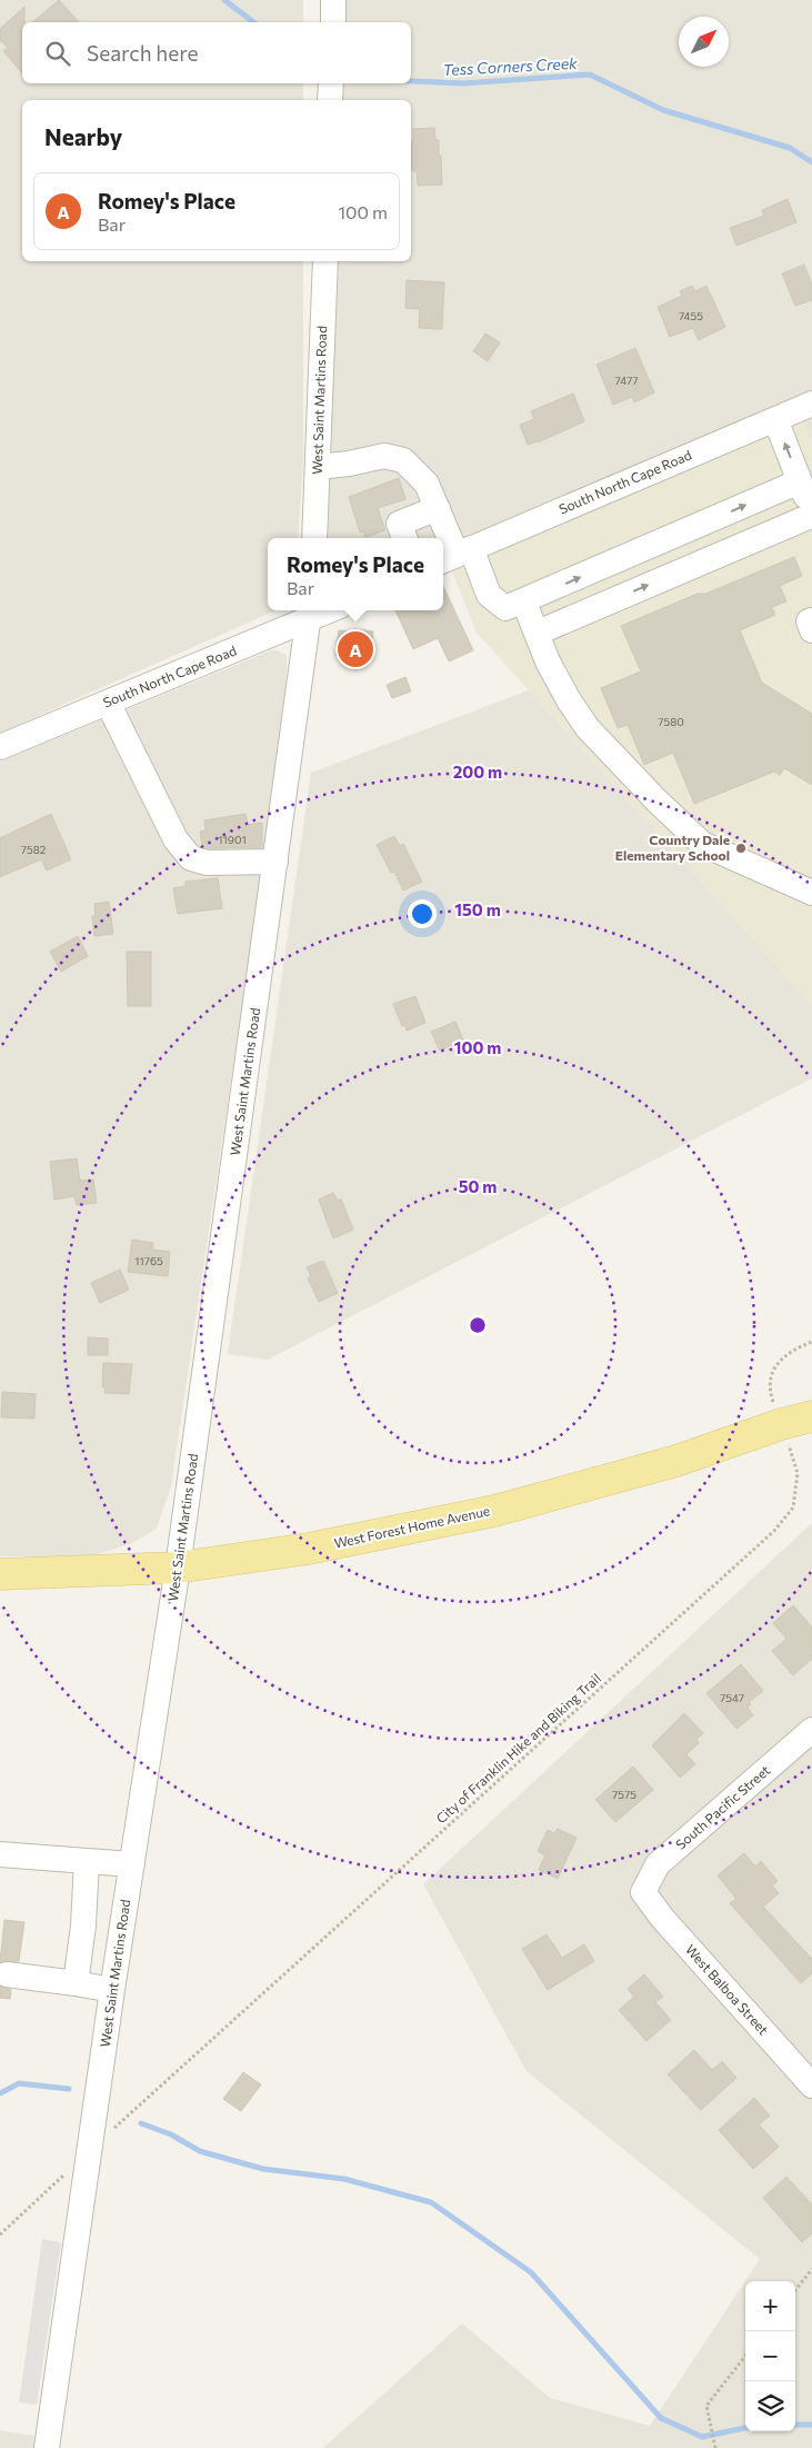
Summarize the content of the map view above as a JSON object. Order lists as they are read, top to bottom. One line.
{"streets":{"main road":["West Forest Home Avenue"],"street":["West Saint Martins Road","South North Cape Road","South Pacific Street","West Balboa Street"],"path":["City of Franklin Hike and Biking Trail"]},"crossings":[["West Saint Martins Road","South North Cape Road"],["West Saint Martins Road","West Forest Home Avenue"],["West Forest Home Avenue","City of Franklin Hike and Biking Trail"],["South Pacific Street","West Balboa Street"]],"water":["Tess Corners Creek"],"places":["Country Dale Elementary School"],"house_numbers":["7455","7477","7580","11901","7582","11765","7547","7575"],"north":"top right","page":{"search":"Search here","heading":"Nearby","list":[{"mark":"A","name":"Romey's Place","note":"Bar","value":"100 m"}],"popup":["Romey's Place","Bar"],"pins":"A","map_buttons":["+","−"]},"rings":["200 m","150 m","100 m","50 m"]}
